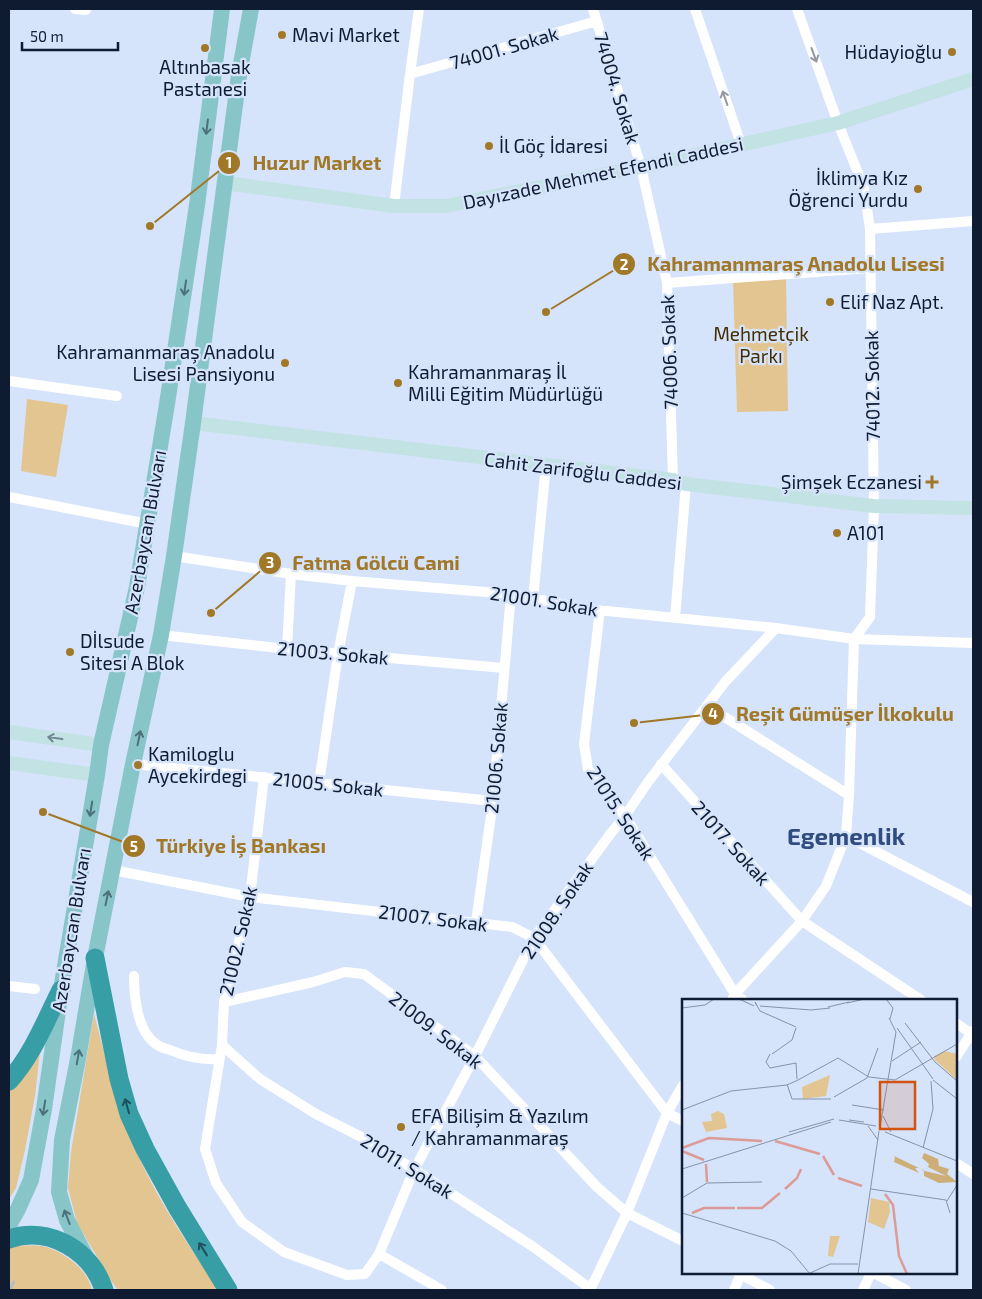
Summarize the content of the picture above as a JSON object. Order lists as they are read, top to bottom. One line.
{"streets":{"main road":["Azerbaycan Bulvarı"],"street":["74001. Sokak","74004. Sokak","Dayızade Mehmet Efendi Caddesi","74006. Sokak","74012. Sokak","Cahit Zarifoğlu Caddesi","21001. Sokak","21003. Sokak","21006. Sokak","21005. Sokak","21015. Sokak","21017. Sokak","21008. Sokak","21007. Sokak","21002. Sokak","21009. Sokak","21011. Sokak"]},"crossings":[["74001. Sokak","74004. Sokak"],["74004. Sokak","Dayızade Mehmet Efendi Caddesi"],["74004. Sokak","74006. Sokak"],["Dayızade Mehmet Efendi Caddesi","74006. Sokak"],["Dayızade Mehmet Efendi Caddesi","74012. Sokak"],["74006. Sokak","Cahit Zarifoğlu Caddesi"],["74006. Sokak","21001. Sokak"],["74012. Sokak","Cahit Zarifoğlu Caddesi"],["74012. Sokak","21001. Sokak"],["21001. Sokak","21006. Sokak"],["21001. Sokak","21015. Sokak"],["21001. Sokak","21008. Sokak"],["21003. Sokak","21006. Sokak"],["21006. Sokak","21005. Sokak"],["21006. Sokak","21007. Sokak"],["21005. Sokak","21002. Sokak"],["21015. Sokak","21008. Sokak"],["21017. Sokak","21008. Sokak"],["21008. Sokak","21007. Sokak"],["21008. Sokak","21002. Sokak"],["21008. Sokak","21009. Sokak"],["21008. Sokak","21011. Sokak"],["21007. Sokak","21002. Sokak"],["21002. Sokak","21009. Sokak"],["21002. Sokak","21011. Sokak"]],"districts":["Egemenlik"],"parks":["Mehmetçik Parkı"],"places":{"other":["Mavi Market","Altınbasak Pastanesi","Hüdayioğlu","İl Göç İdaresi","İklimya Kız Öğrenci Yurdu","Huzur Market","Elif Naz Apt.","Kahramanmaraş Anadolu Lisesi","Kahramanmaraş Anadolu Lisesi Pansiyonu","Kahramanmaraş İl Milli Eğitim Müdürlüğü","A101","Fatma Gölcü Cami","Dİlsude Sitesi A Blok","Reşit Gümüşer İlkokulu","Kamiloglu Aycekirdegi","Türkiye İş Bankası","EFA Bilişim & Yazılım / Kahramanmaraş"],"health":["Şimşek Eczanesi"]},"scale_bar":"50 m"}
